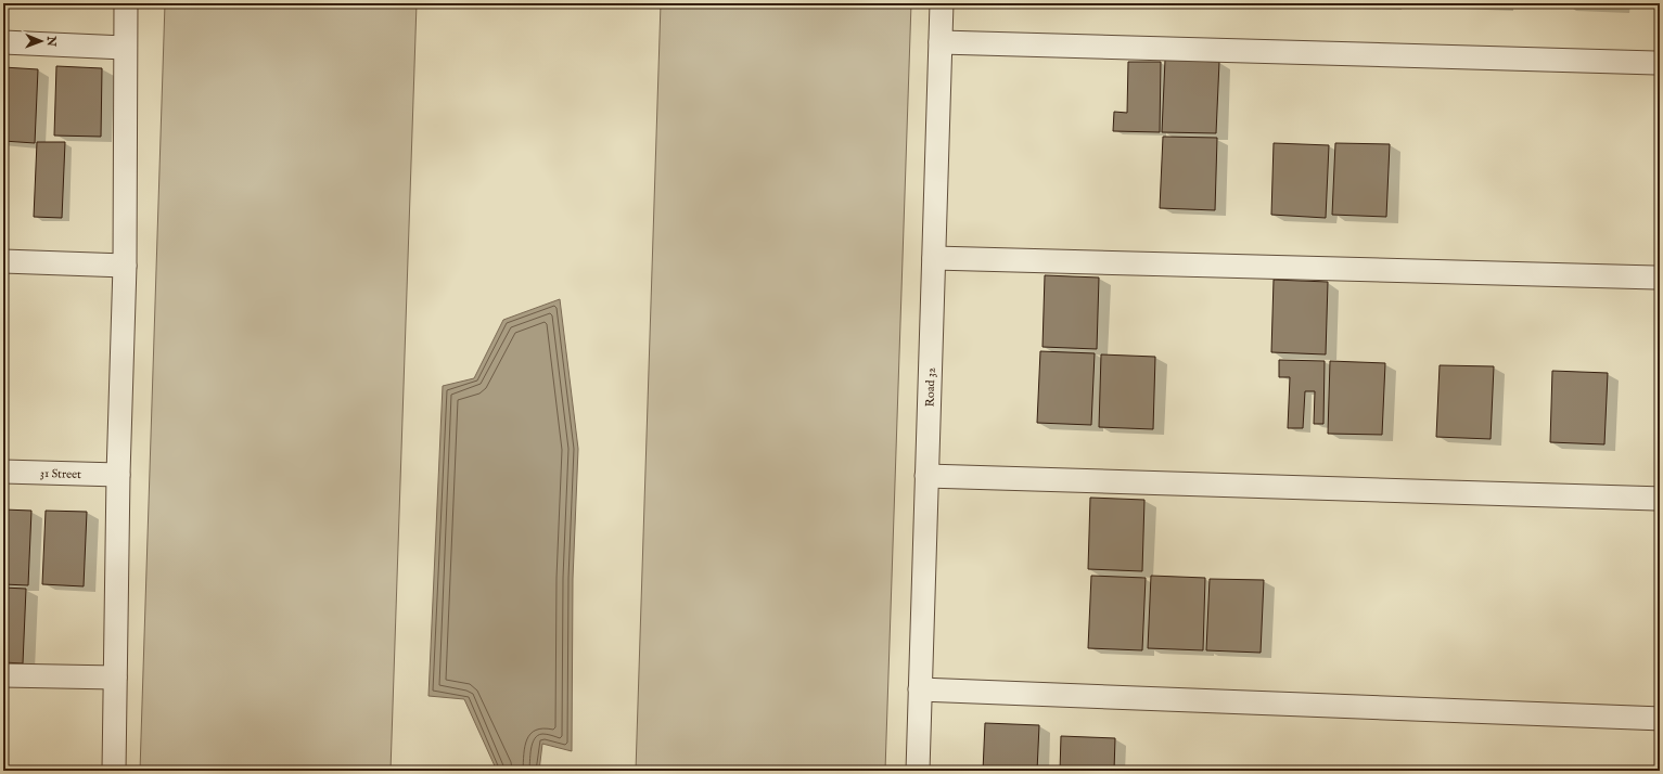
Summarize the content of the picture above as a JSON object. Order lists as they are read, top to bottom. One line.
{"streets":{"street":["Road 32","31 Street"]},"north":"right"}
